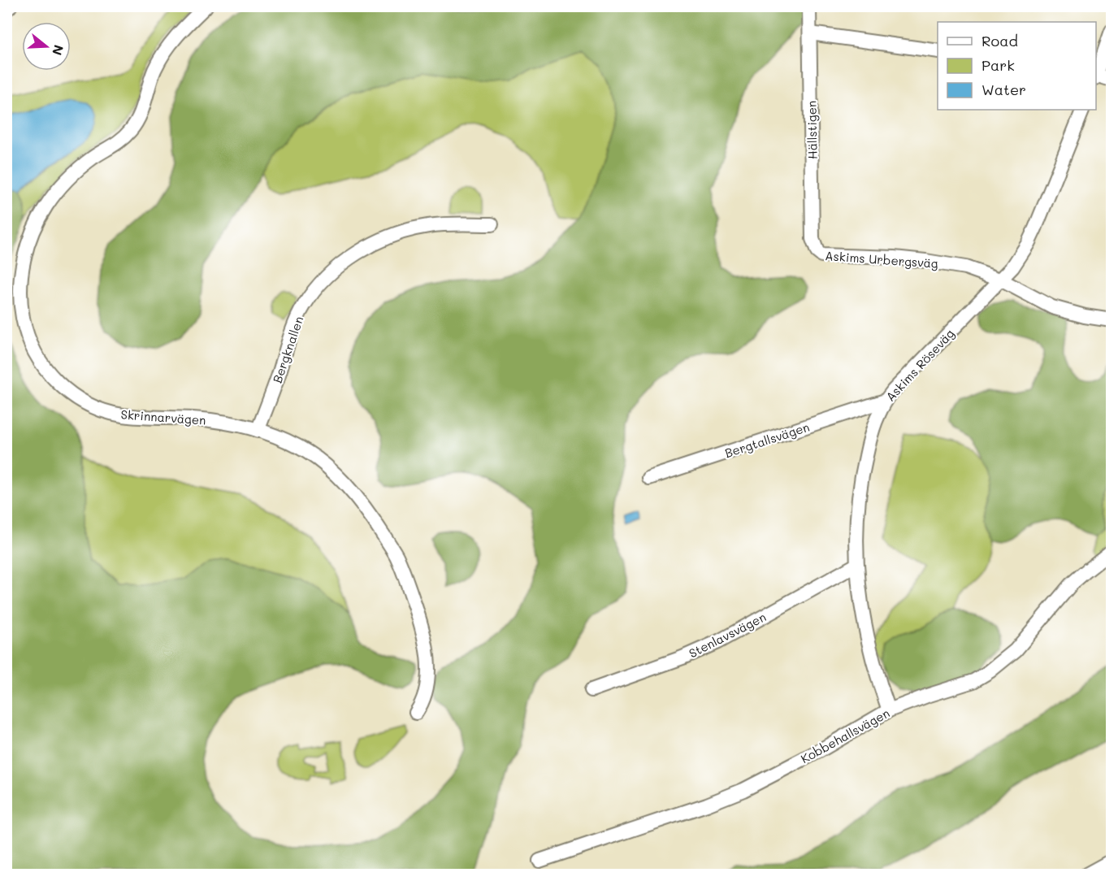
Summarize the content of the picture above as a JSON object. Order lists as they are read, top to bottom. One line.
{"streets":{"street":["Hällstigen","Askims Urbergsväg","Bergknallen","Askims Röseväg","Skrinnarvägen","Bergtallsvägen","Stenlavsvägen","Kobbehallsvägen"]},"crossings":[["Hällstigen","Askims Urbergsväg"],["Askims Urbergsväg","Askims Röseväg"],["Bergknallen","Skrinnarvägen"],["Askims Röseväg","Bergtallsvägen"],["Askims Röseväg","Stenlavsvägen"],["Askims Röseväg","Kobbehallsvägen"]],"legend":["Road","Park","Water"],"north":"right"}
